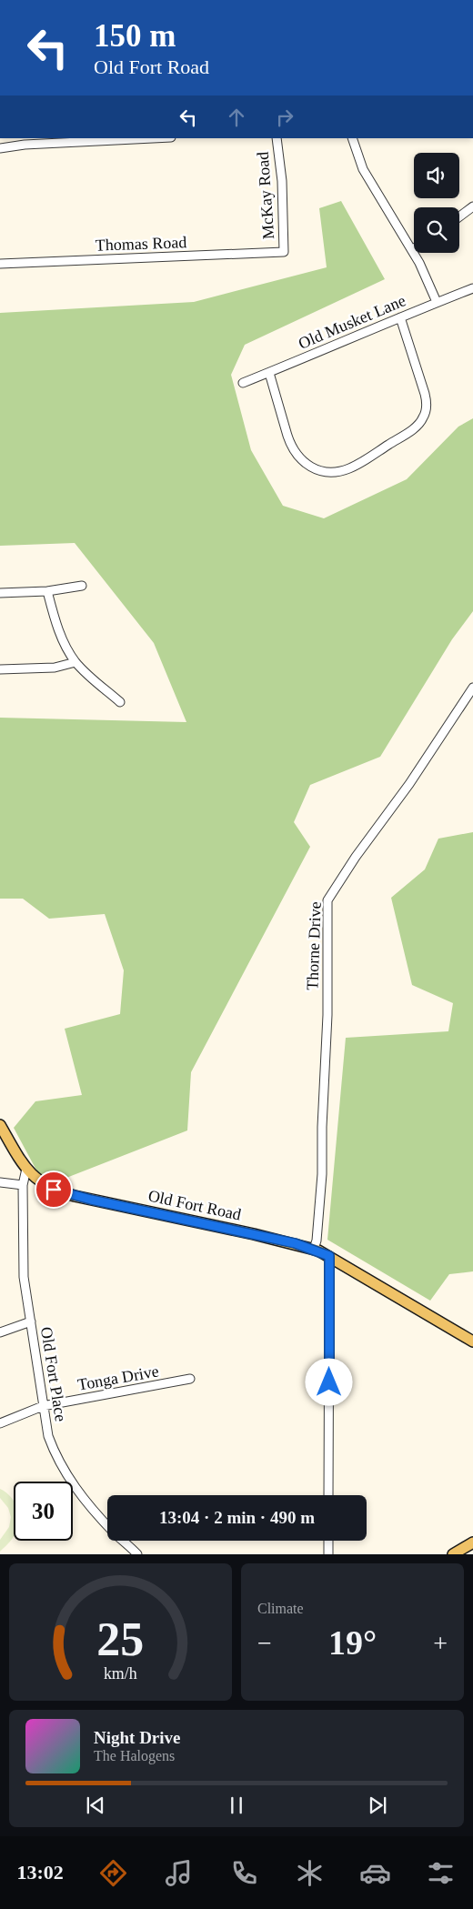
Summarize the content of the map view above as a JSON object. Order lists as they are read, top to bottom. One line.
{"streets":{"main road":["Old Fort Road"],"street":["McKay Road","Thomas Road","Old Musket Lane","Thorne Drive","Old Fort Place","Tonga Drive"]},"crossings":[["McKay Road","Thomas Road"],["Thorne Drive","Old Fort Road"],["Old Fort Road","Old Fort Place"],["Old Fort Place","Tonga Drive"]],"page":{"turn":["150 m","Old Fort Road"],"limit":"30","trip":"13:04 · 2 min · 490 m","tile":"Climate","heat":["−","19°","+"],"song":["Night Drive","The Halogens"],"tabs":"13:02","gauge":["25","km/h"]}}
